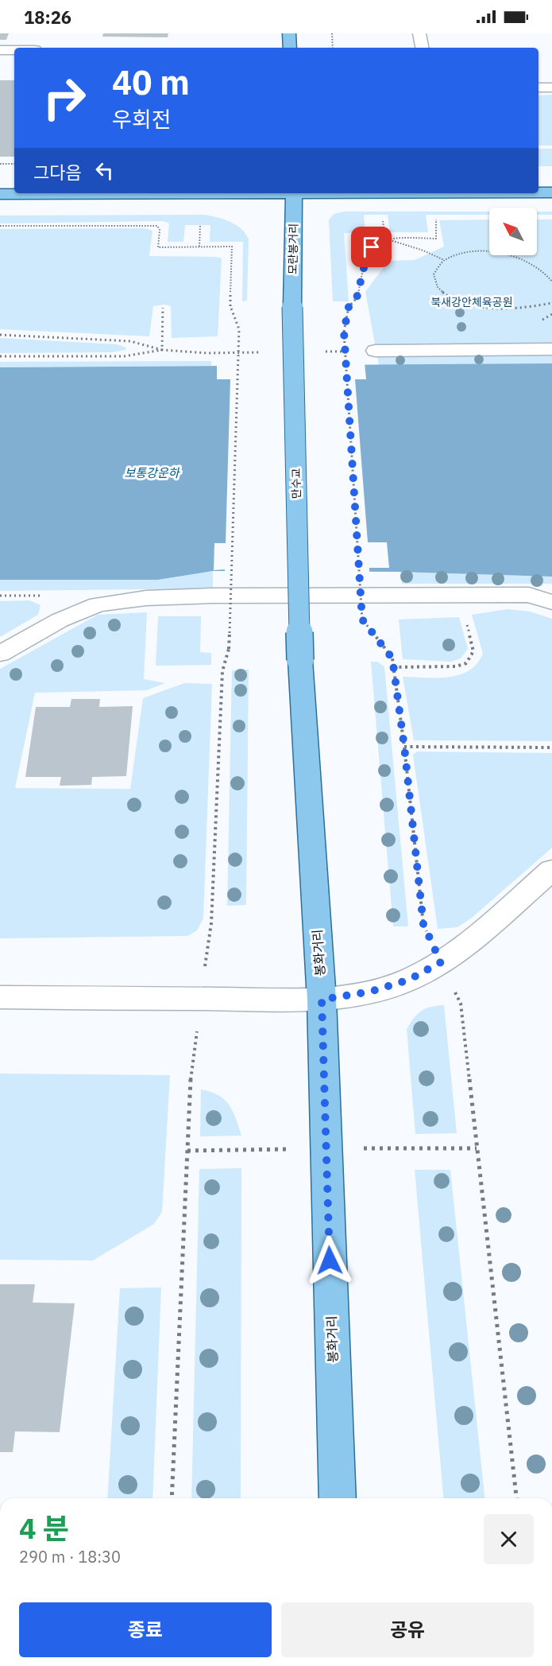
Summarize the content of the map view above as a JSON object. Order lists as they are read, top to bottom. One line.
{"streets":{"main road":["모란봉거리","만수교","봉화거리"]},"crossings":[["모란봉거리","만수교"],["만수교","봉화거리"]],"water":["보통강운하"],"parks":["북새강안체육공원"],"north":"top left","page":{"status":"18:26","turn":["40 m","우회전"],"then":"그다음","heading":["4 분","290 m · 18:30"],"buttons":["종료","공유"]}}
